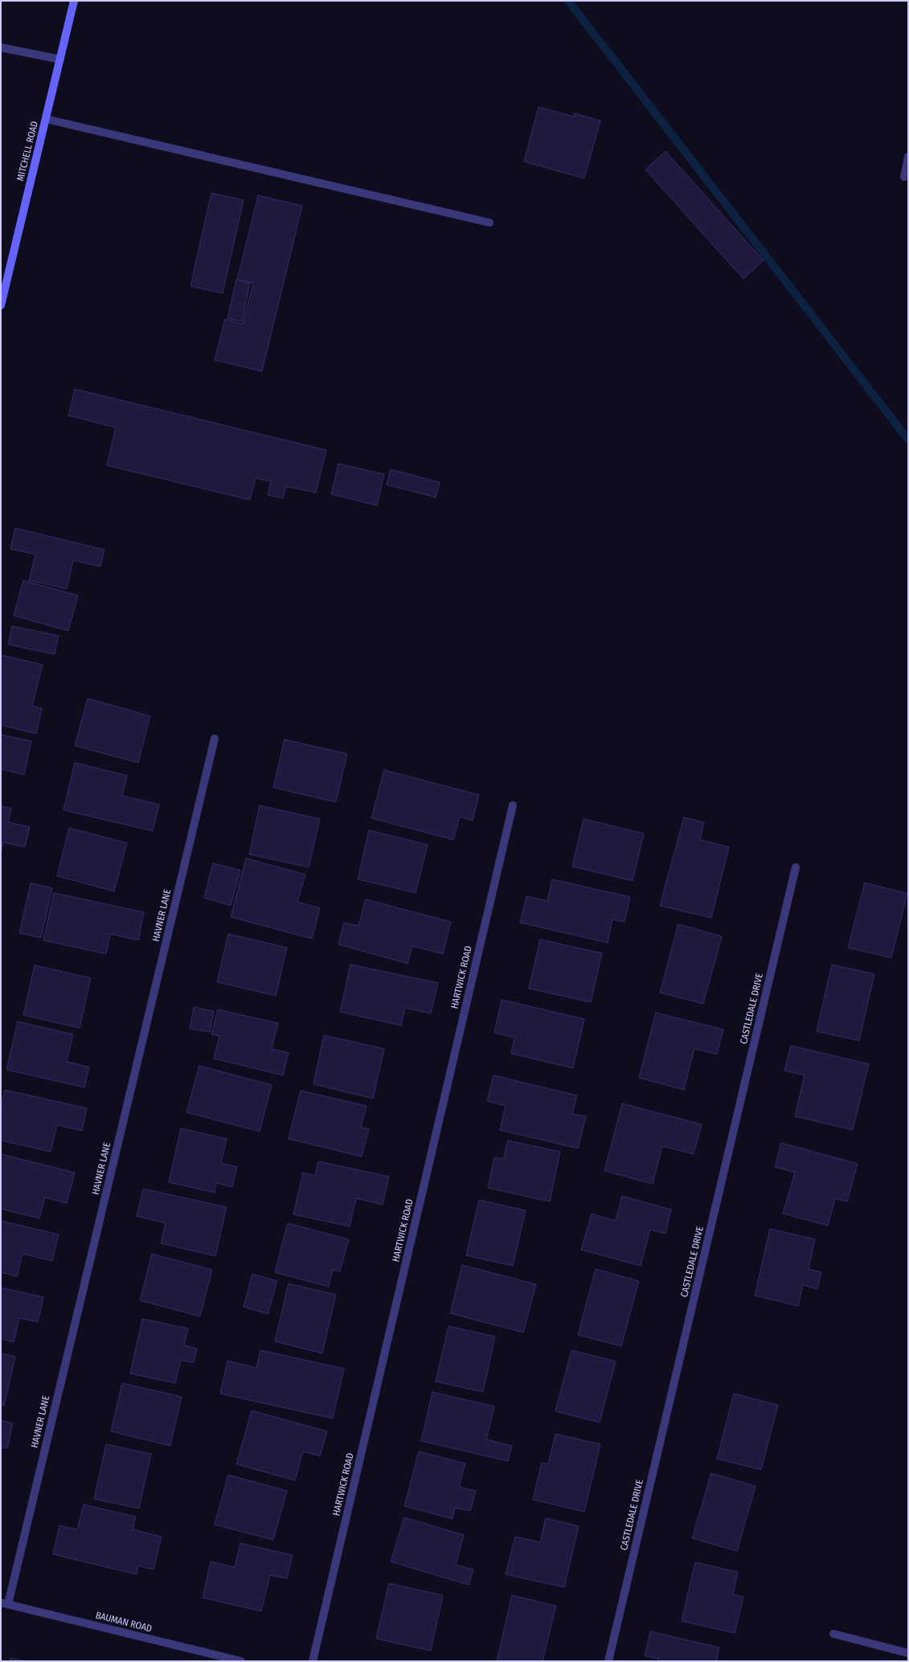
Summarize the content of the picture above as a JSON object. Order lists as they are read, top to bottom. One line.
{"streets":{"street":["MITCHELL ROAD","HAVNER LANE","HARTWICK ROAD","CASTLEDALE DRIVE","BAUMAN ROAD"]},"crossings":[["HAVNER LANE","BAUMAN ROAD"]]}
